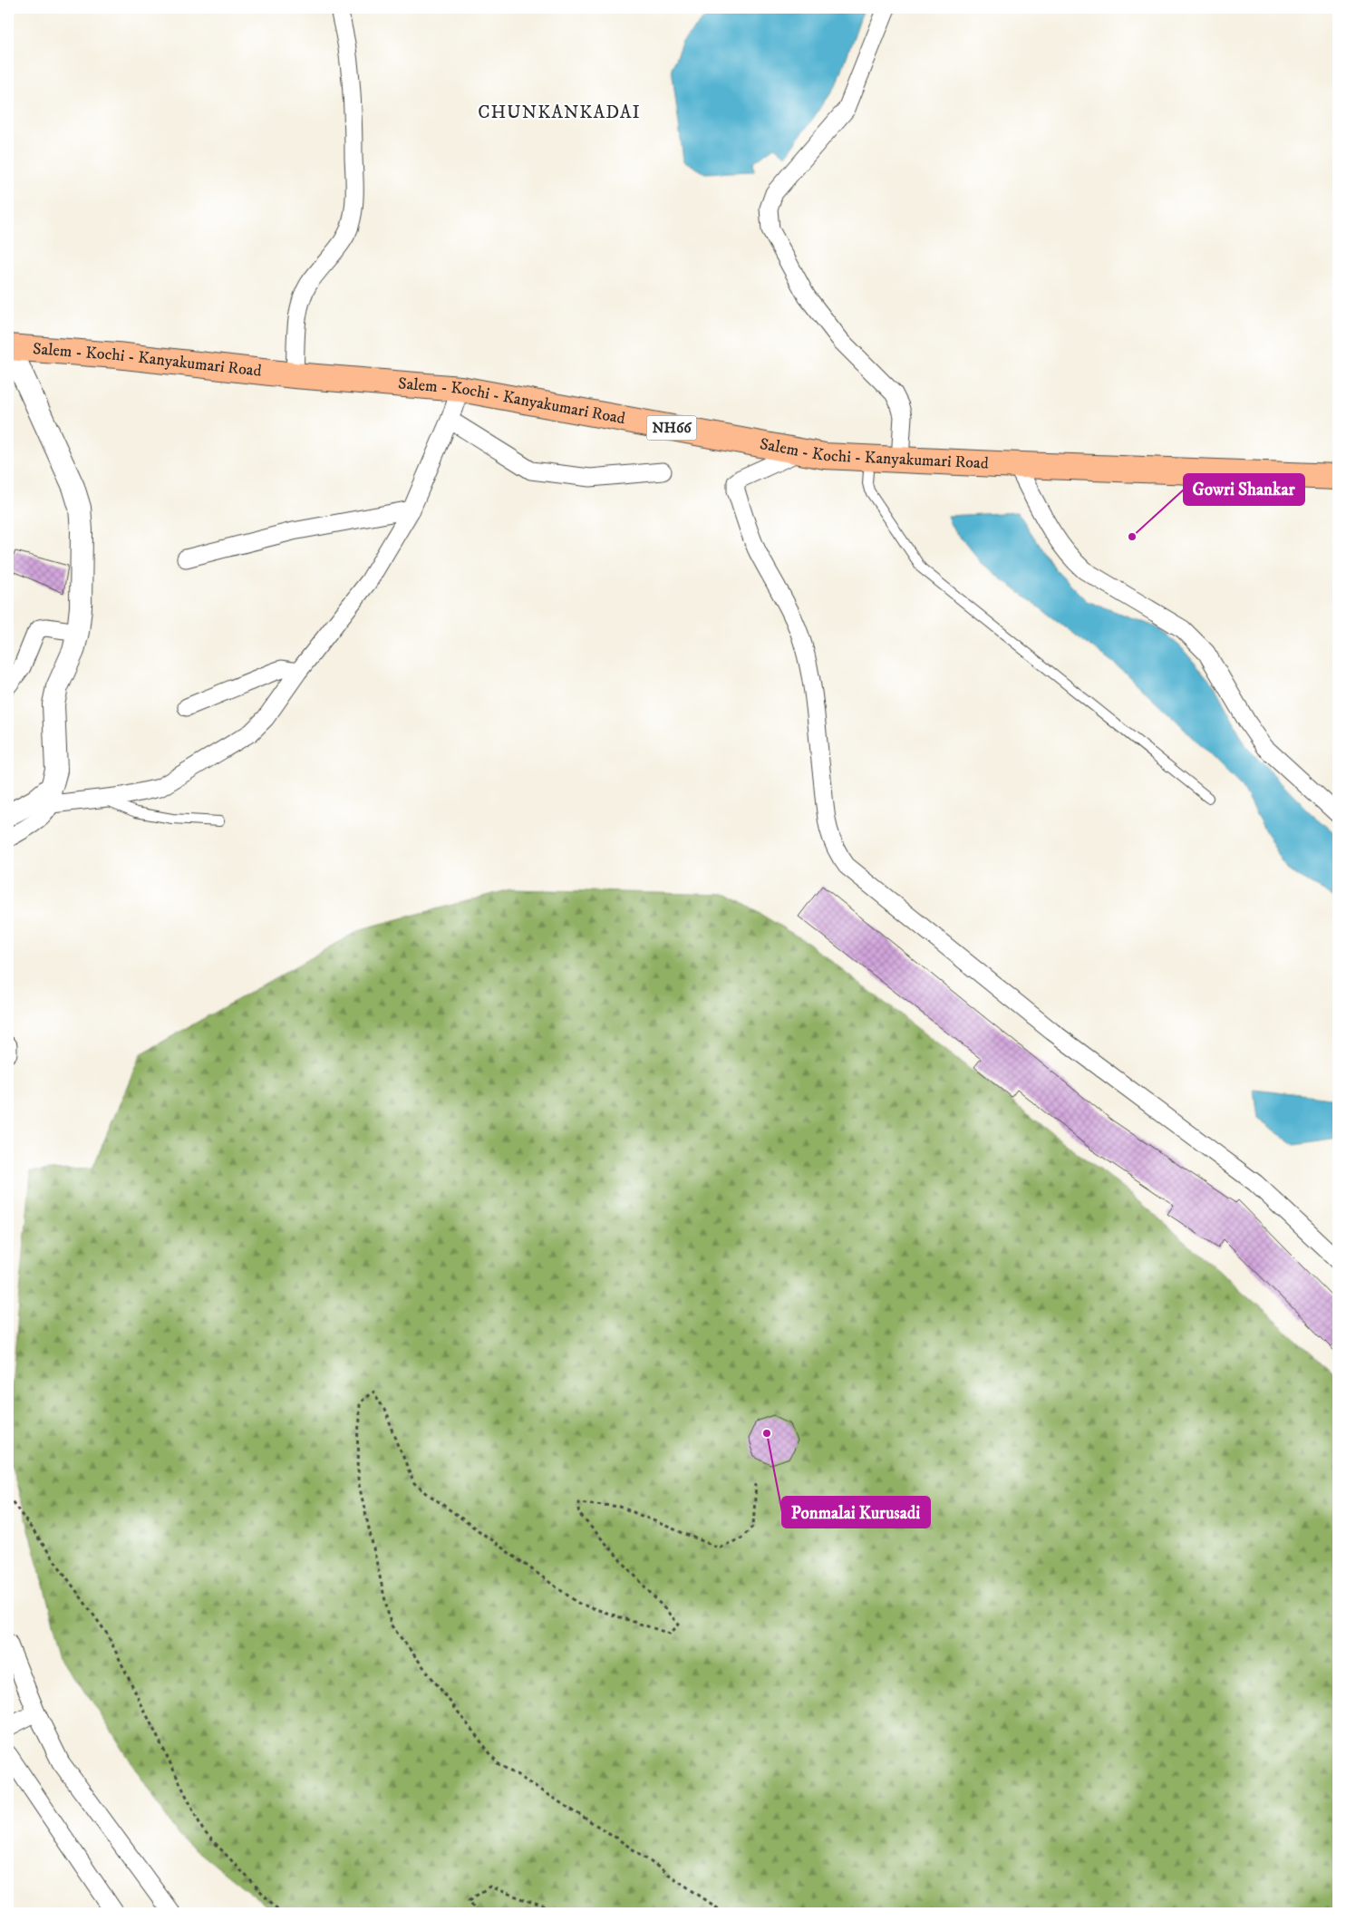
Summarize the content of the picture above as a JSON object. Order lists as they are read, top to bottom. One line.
{"streets":{"highway":["Salem - Kochi - Kanyakumari Road","NH66"]},"districts":["CHUNKANKADAI"],"places":["Gowri Shankar","Ponmalai Kurusadi"]}
